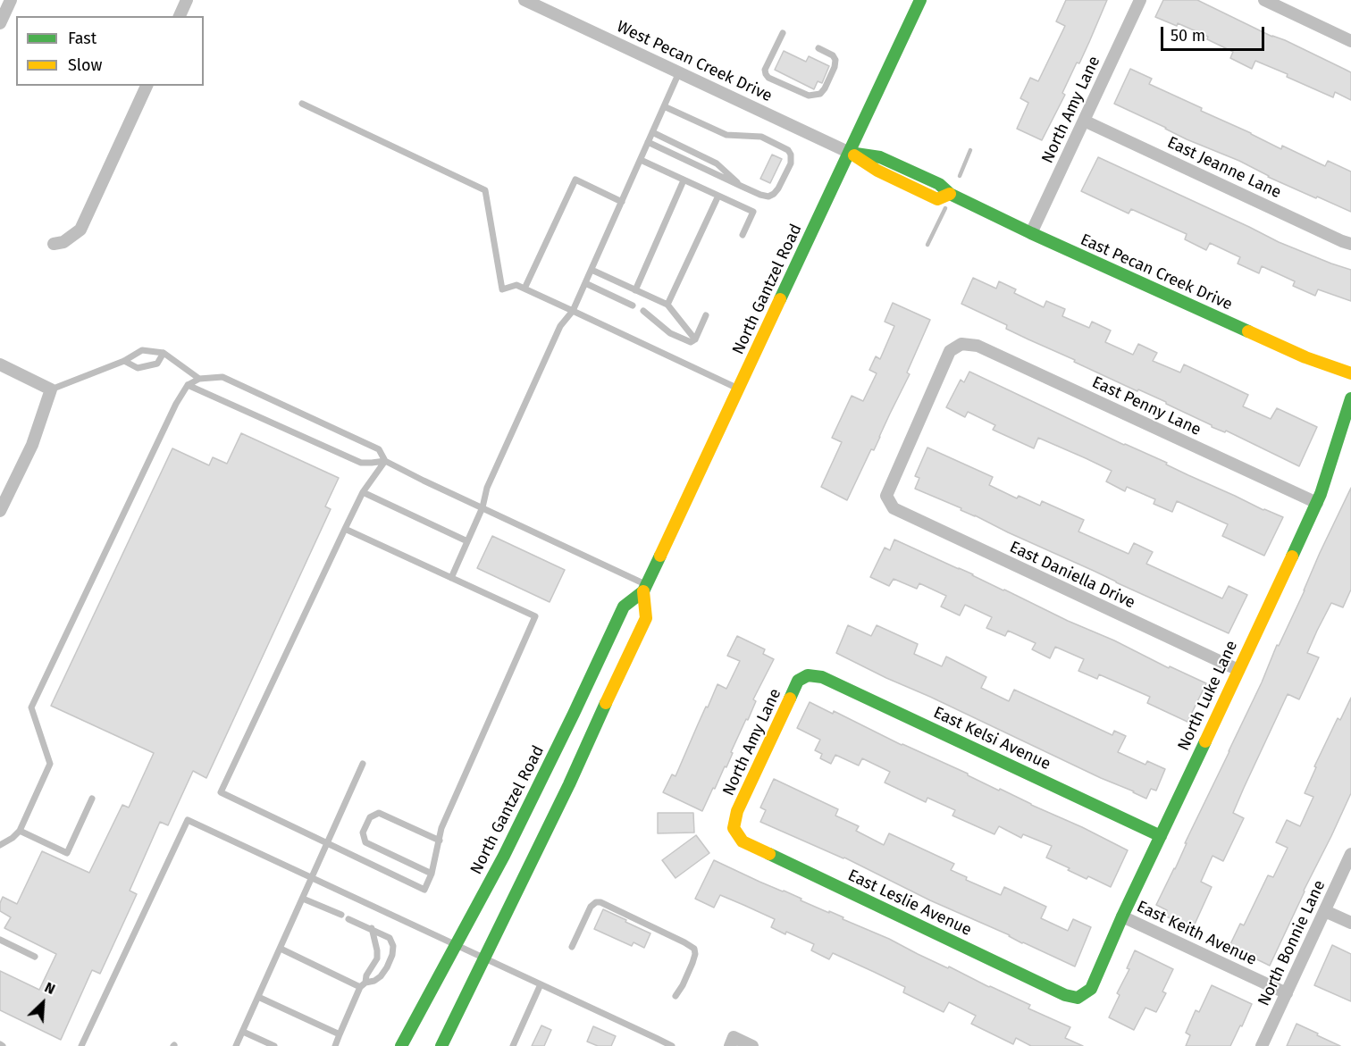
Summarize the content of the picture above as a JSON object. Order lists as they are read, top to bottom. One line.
{"streets":{"street":["West Pecan Creek Drive","North Amy Lane","East Jeanne Lane","East Pecan Creek Drive","North Gantzel Road","East Penny Lane","East Daniella Drive","North Luke Lane","East Kelsi Avenue","East Leslie Avenue","East Keith Avenue","North Bonnie Lane"]},"crossings":[["West Pecan Creek Drive","East Pecan Creek Drive"],["West Pecan Creek Drive","North Gantzel Road"],["North Amy Lane","East Jeanne Lane"],["North Amy Lane","East Pecan Creek Drive"],["North Amy Lane","East Kelsi Avenue"],["North Amy Lane","East Leslie Avenue"],["East Pecan Creek Drive","North Gantzel Road"],["East Penny Lane","East Daniella Drive"],["East Penny Lane","North Luke Lane"],["East Daniella Drive","North Luke Lane"],["North Luke Lane","East Kelsi Avenue"],["North Luke Lane","East Leslie Avenue"],["North Luke Lane","East Keith Avenue"],["East Keith Avenue","North Bonnie Lane"]],"legend":["Fast","Slow"],"scale_bar":"50 m","north":"top right"}
